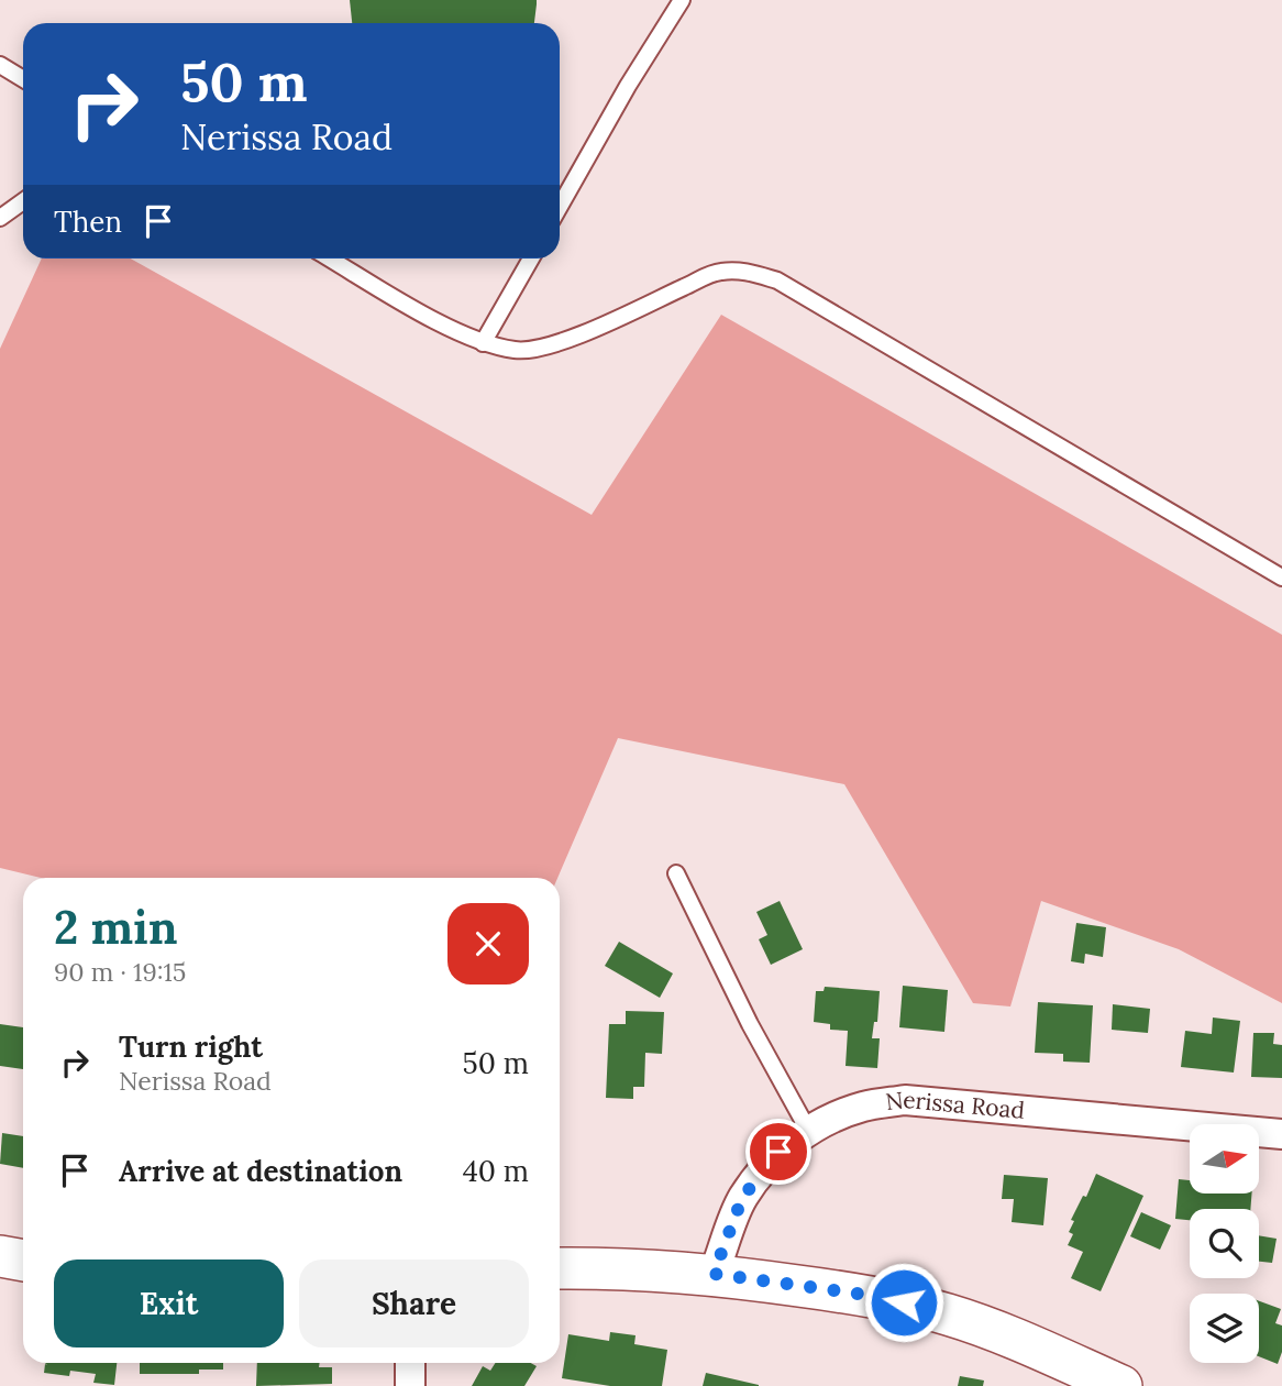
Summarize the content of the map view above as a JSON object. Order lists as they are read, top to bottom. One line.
{"streets":{"street":["Nerissa Road"]},"north":"right","page":{"turn":["50 m","Nerissa Road"],"then":"Then","heading":["2 min","90 m · 19:15"],"list":[{"name":"Turn right","note":"Nerissa Road","value":"50 m"},{"name":"Arrive at destination","value":"40 m"}],"buttons":["Exit","Share"]}}
